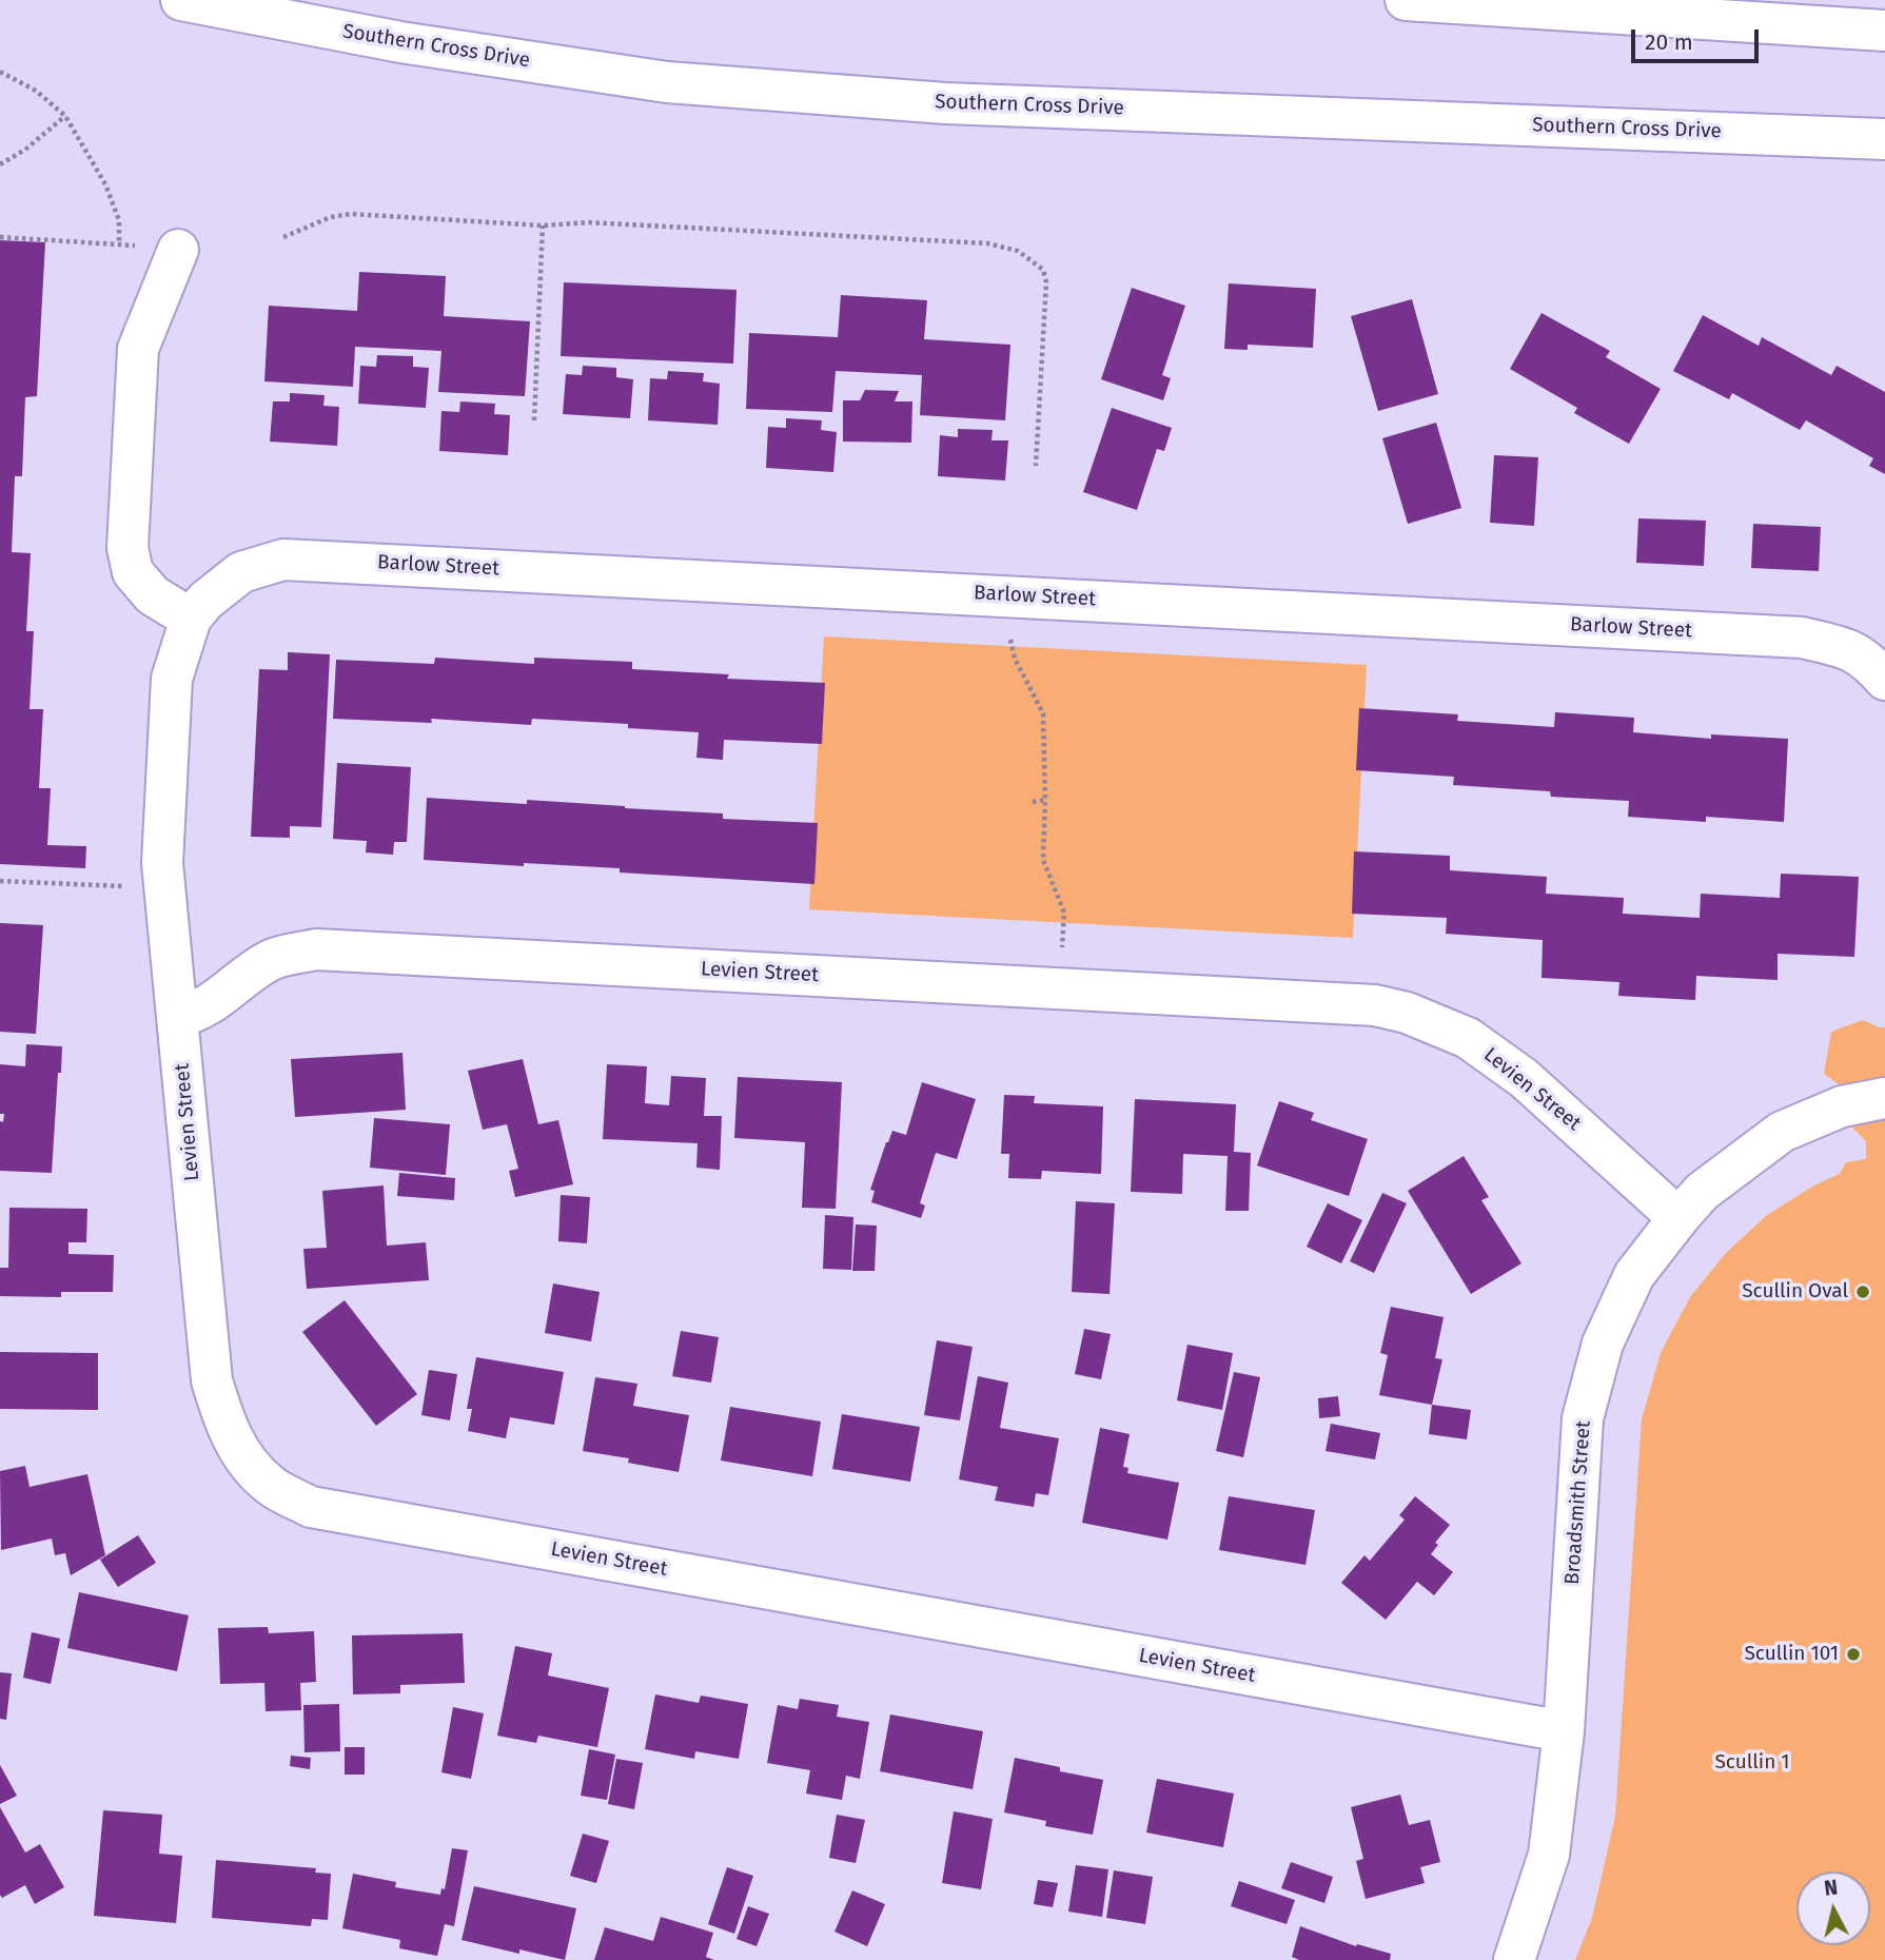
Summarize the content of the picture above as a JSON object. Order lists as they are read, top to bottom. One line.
{"streets":{"street":["Southern Cross Drive","Barlow Street","Levien Street","Broadsmith Street"]},"crossings":[["Barlow Street","Levien Street"],["Levien Street","Broadsmith Street"]],"parks":["Scullin 1"],"places":["Scullin Oval","Scullin 101"],"scale_bar":"20 m","north":"top"}
